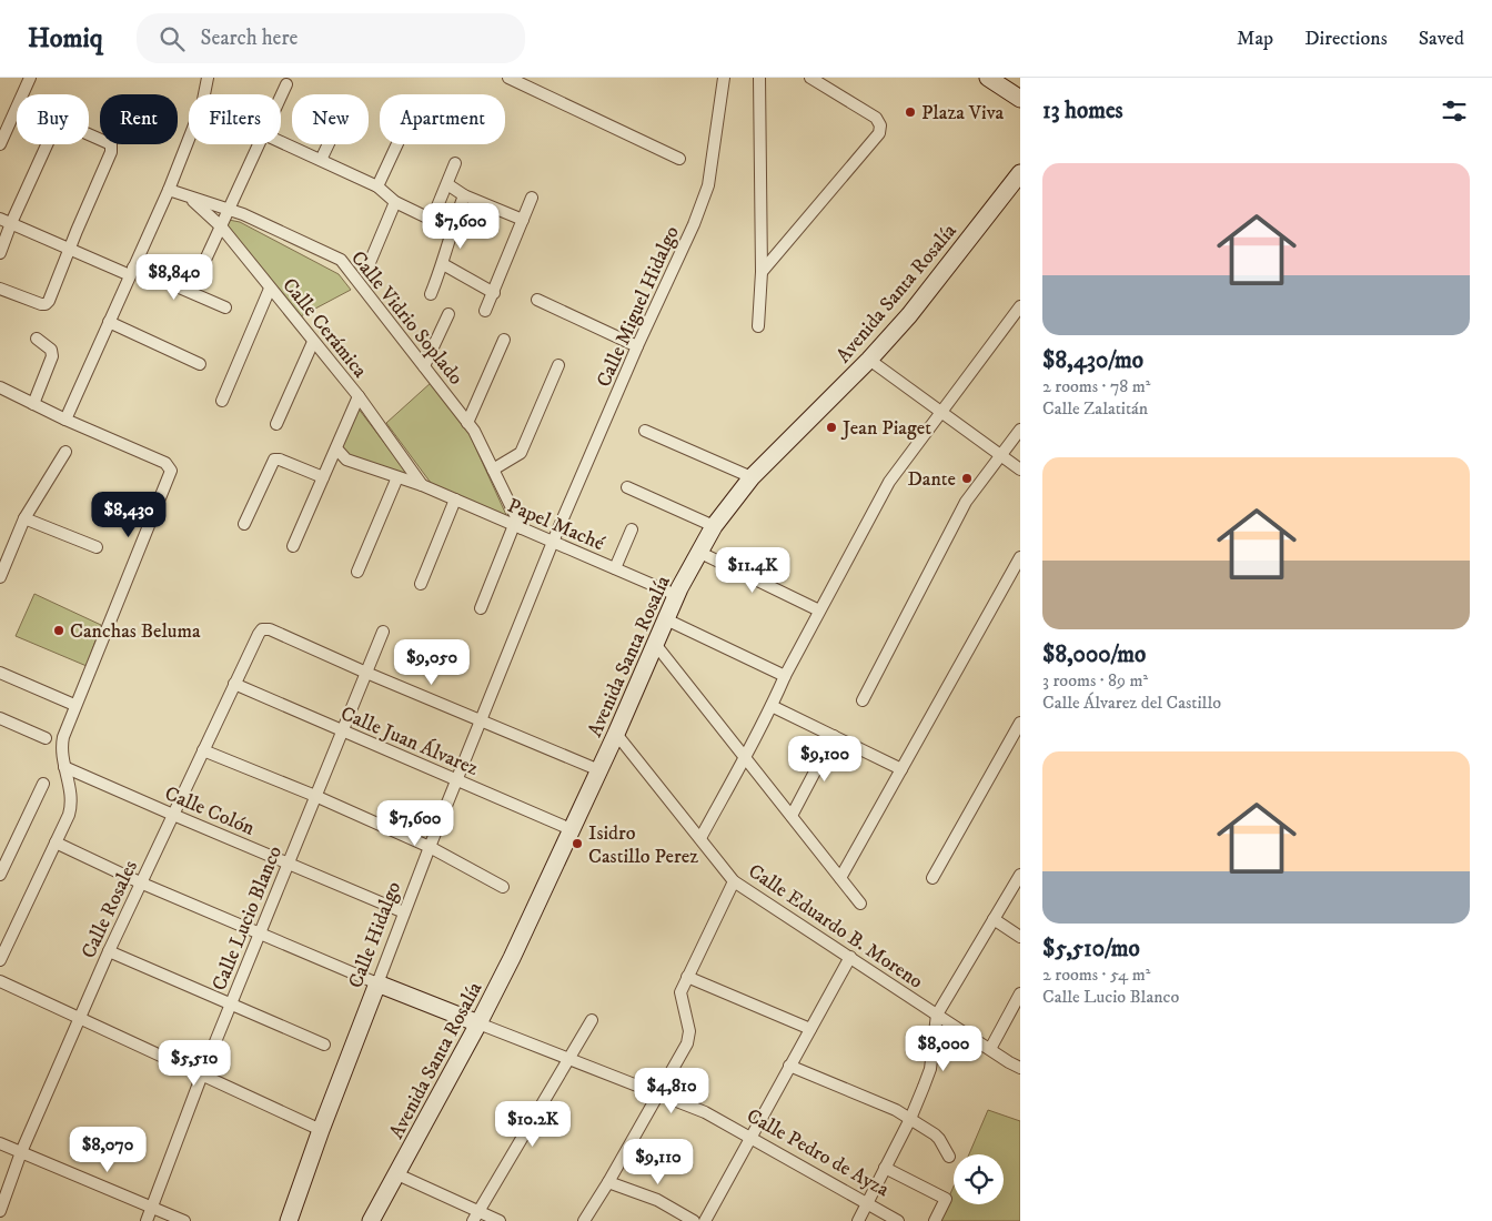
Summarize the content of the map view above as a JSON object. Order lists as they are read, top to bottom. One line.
{"streets":{"street":["Avenida Santa Rosalía","Calle Miguel Hidalgo","Calle Vidrio Soplado","Calle Cerámica","Papel Maché","Calle Juan Álvarez","Calle Colón","Calle Rosales","Calle Lucio Blanco","Calle Eduardo B. Moreno","Calle Hidalgo","Calle Pedro de Ayza"]},"crossings":[["Avenida Santa Rosalía","Papel Maché"],["Avenida Santa Rosalía","Calle Juan Álvarez"],["Avenida Santa Rosalía","Calle Eduardo B. Moreno"],["Avenida Santa Rosalía","Calle Pedro de Ayza"],["Calle Miguel Hidalgo","Papel Maché"],["Calle Miguel Hidalgo","Calle Hidalgo"],["Calle Vidrio Soplado","Calle Cerámica"],["Calle Vidrio Soplado","Papel Maché"],["Calle Cerámica","Papel Maché"],["Papel Maché","Calle Hidalgo"],["Calle Juan Álvarez","Calle Rosales"],["Calle Juan Álvarez","Calle Lucio Blanco"],["Calle Juan Álvarez","Calle Hidalgo"],["Calle Colón","Calle Rosales"],["Calle Colón","Calle Lucio Blanco"],["Calle Colón","Calle Hidalgo"],["Calle Rosales","Calle Lucio Blanco"],["Calle Hidalgo","Calle Pedro de Ayza"]],"places":["Plaza Viva","Jean Piaget","Dante","Canchas Beluma","Isidro Castillo Perez"],"page":{"header":"Homiq","search":"Search here","nav":["Map","Directions","Saved"],"heading":"13 homes","chip":["Buy","Rent","Filters","New","Apartment"],"list":[{"name":"$8,430/mo","note":"2 rooms · 78 m² · Calle Zalatitán"},{"name":"$8,000/mo","note":"3 rooms · 89 m² · Calle Álvarez del Castillo"},{"name":"$5,510/mo","note":"2 rooms · 54 m² · Calle Lucio Blanco"}],"price":["$7,600","$8,840","$8,430","$11.4K","$9,050","$9,100","$7,600","$8,000","$5,510","$4,810","$10.2K","$8,070","$9,110"]}}
